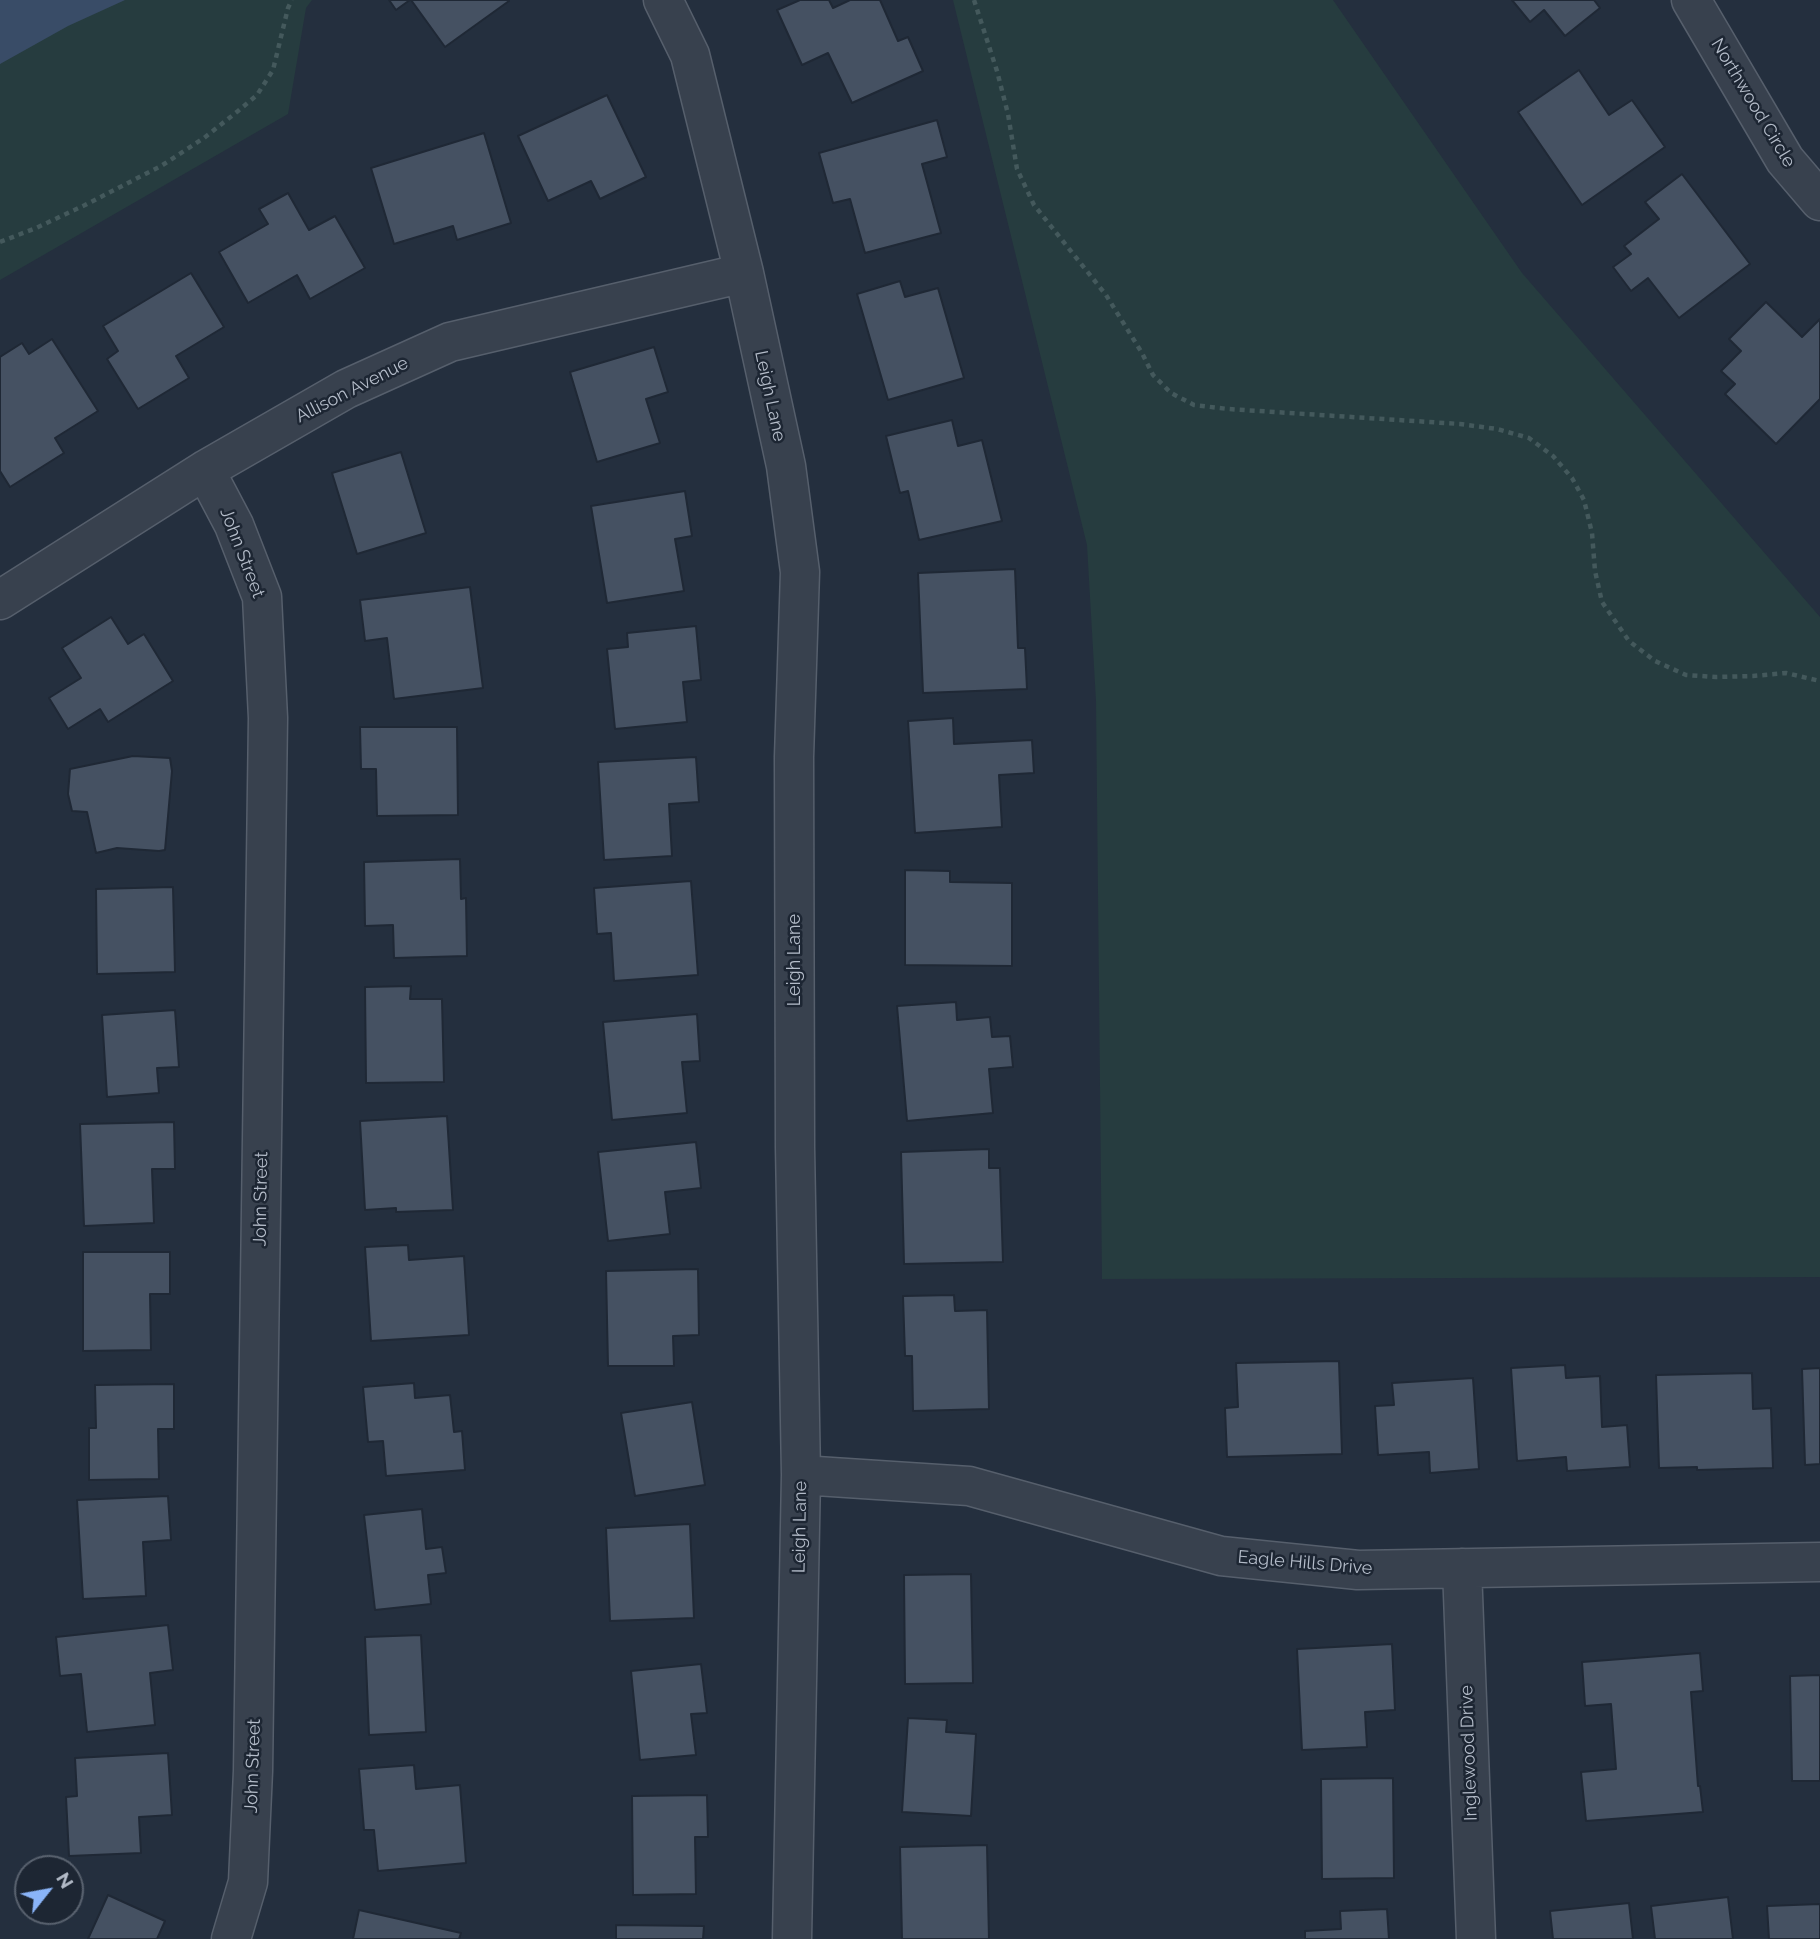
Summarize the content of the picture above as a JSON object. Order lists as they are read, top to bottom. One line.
{"streets":{"street":["Northwood Circle","Allison Avenue","Leigh Lane","John Street","Eagle Hills Drive","Inglewood Drive"]},"crossings":[["Allison Avenue","Leigh Lane"],["Allison Avenue","John Street"],["Leigh Lane","Eagle Hills Drive"],["Eagle Hills Drive","Inglewood Drive"]],"north":"top right"}
